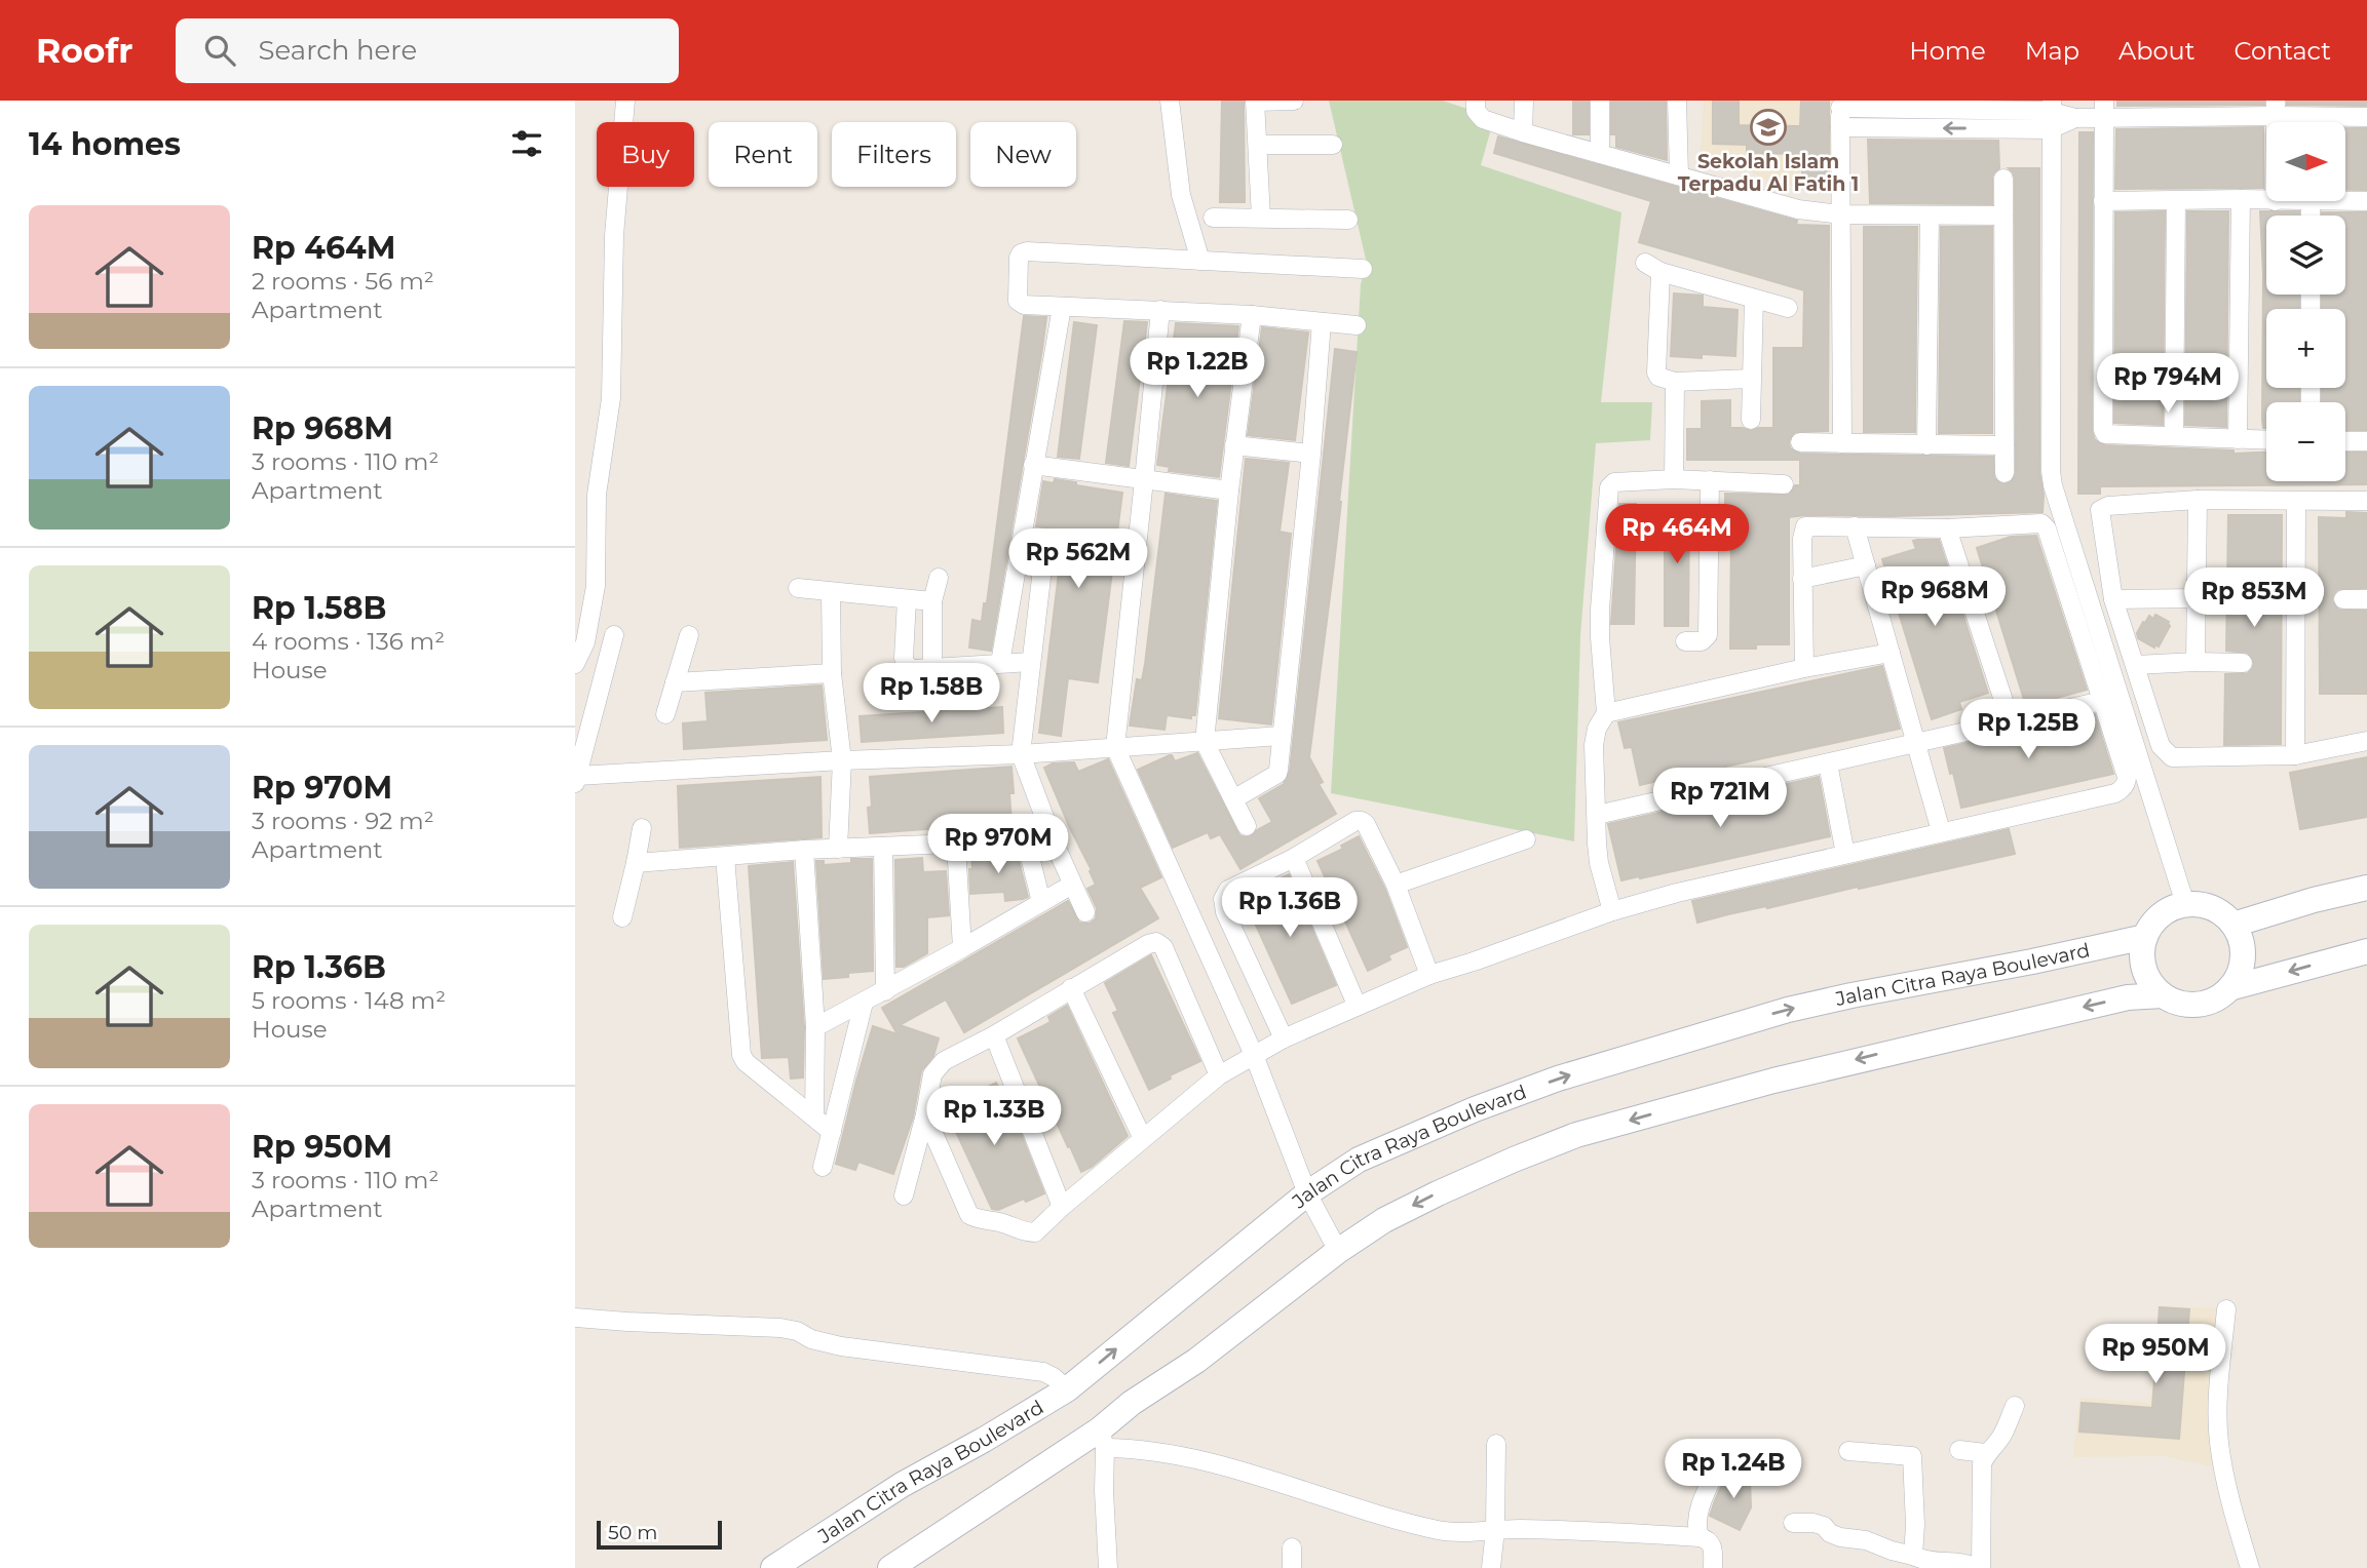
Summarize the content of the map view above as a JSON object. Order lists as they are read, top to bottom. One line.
{"streets":{"main road":["Jalan Citra Raya Boulevard"]},"places":{"school or university":["Sekolah Islam Terpadu Al Fatih 1"]},"scale_bar":"50 m","north":"right","page":{"header":"Roofr","search":"Search here","nav":["Home","Map","About","Contact"],"heading":"14 homes","map_buttons":["+","−"],"chip":["Buy","Rent","Filters","New"],"list":[{"name":"Rp 464M","note":"2 rooms · 56 m² · Apartment"},{"name":"Rp 968M","note":"3 rooms · 110 m² · Apartment"},{"name":"Rp 1.58B","note":"4 rooms · 136 m² · House"},{"name":"Rp 970M","note":"3 rooms · 92 m² · Apartment"},{"name":"Rp 1.36B","note":"5 rooms · 148 m² · House"},{"name":"Rp 950M","note":"3 rooms · 110 m² · Apartment"}],"price":["Rp 1.22B","Rp 794M","Rp 464M","Rp 562M","Rp 968M","Rp 853M","Rp 1.58B","Rp 1.25B","Rp 721M","Rp 970M","Rp 1.36B","Rp 1.33B","Rp 950M","Rp 1.24B"],"scale":"50 m"}}
